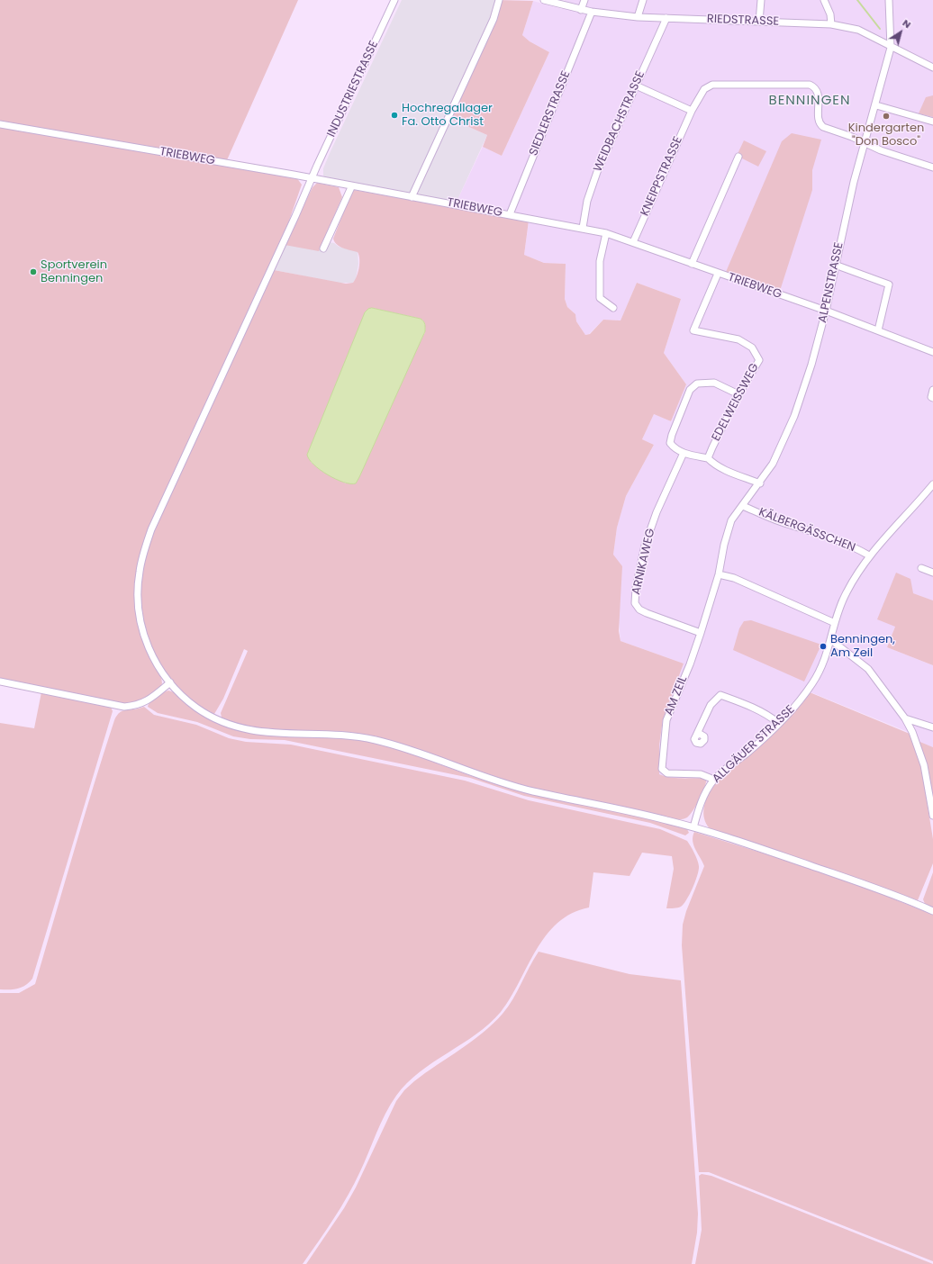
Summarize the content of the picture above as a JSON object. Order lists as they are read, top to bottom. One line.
{"streets":{"street":["RIEDSTRASSE","INDUSTRIESTRASSE","SIEDLERSTRASSE","WEIDBACHSTRASSE","TRIEBWEG","KNEIPPSTRASSE","ALPENSTRASSE","EDELWEISSWEG","KÄLBERGÄSSCHEN","ARNIKAWEG","AM ZEIL","ALLGÄUER STRASSE"]},"crossings":[["RIEDSTRASSE","SIEDLERSTRASSE"],["RIEDSTRASSE","WEIDBACHSTRASSE"],["RIEDSTRASSE","ALPENSTRASSE"],["INDUSTRIESTRASSE","TRIEBWEG"],["INDUSTRIESTRASSE","ALLGÄUER STRASSE"],["SIEDLERSTRASSE","TRIEBWEG"],["WEIDBACHSTRASSE","TRIEBWEG"],["TRIEBWEG","KNEIPPSTRASSE"],["TRIEBWEG","ALPENSTRASSE"],["TRIEBWEG","EDELWEISSWEG"],["KNEIPPSTRASSE","ALPENSTRASSE"],["ALPENSTRASSE","KÄLBERGÄSSCHEN"],["ALPENSTRASSE","AM ZEIL"],["KÄLBERGÄSSCHEN","AM ZEIL"],["KÄLBERGÄSSCHEN","ALLGÄUER STRASSE"],["ARNIKAWEG","AM ZEIL"],["AM ZEIL","ALLGÄUER STRASSE"]],"districts":["BENNINGEN"],"places":["Hochregallager Fa. Otto Christ","Kindergarten \"Don Bosco\"","Sportverein Benningen","Benningen, Am Zeil"],"north":"top right"}
